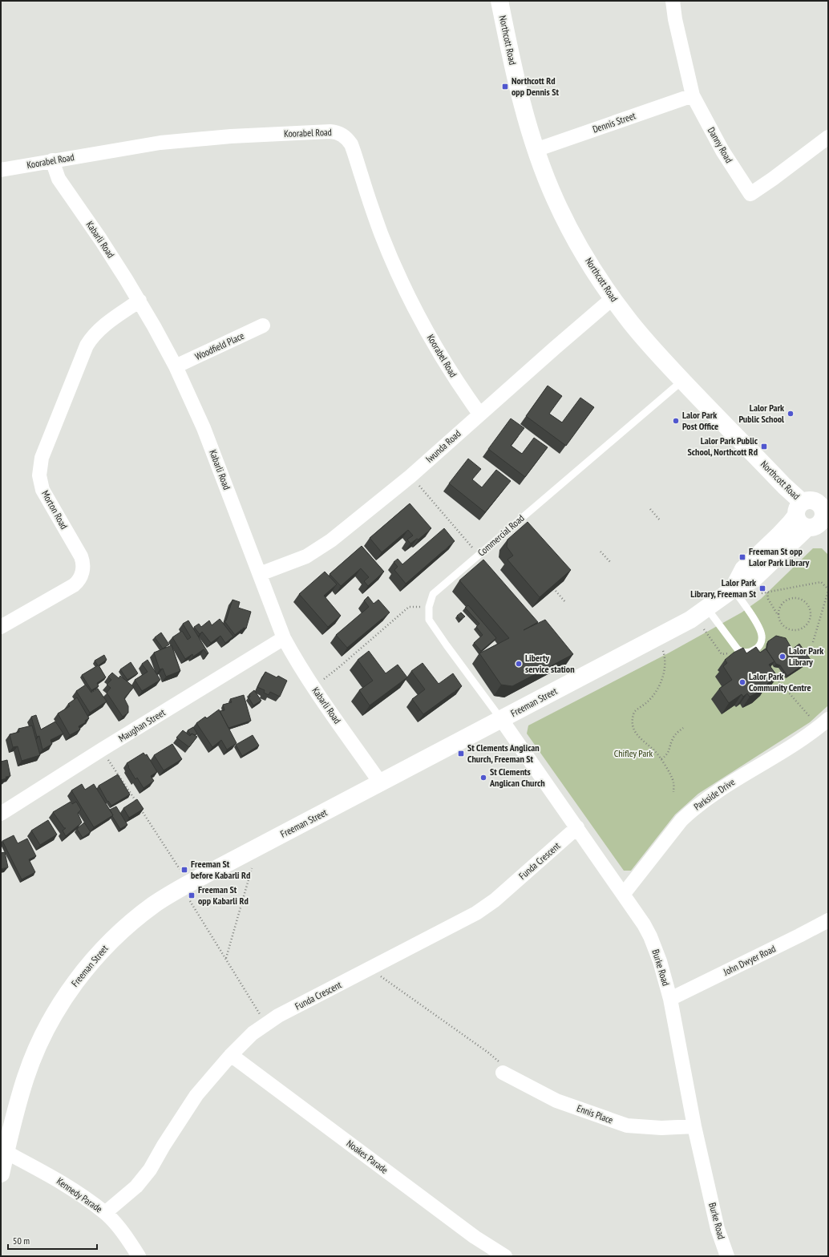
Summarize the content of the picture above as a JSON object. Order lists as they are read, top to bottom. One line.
{"streets":{"street":["Northcott Road","Dennis Street","Koorabel Road","Danny Road","Kabarli Road","Woodfield Place","Iwunda Road","Morton Road","Freeman Street","Maughan Street","Parkside Drive","Funda Crescent","John Dwyer Road","Burke Road","Ennis Place","Noakes Parade","Kennedy Parade"],"lane":["Commercial Road"]},"crossings":[["Northcott Road","Dennis Street"],["Northcott Road","Iwunda Road"],["Northcott Road","Commercial Road"],["Northcott Road","Freeman Street"],["Dennis Street","Danny Road"],["Koorabel Road","Kabarli Road"],["Koorabel Road","Iwunda Road"],["Kabarli Road","Woodfield Place"],["Kabarli Road","Iwunda Road"],["Kabarli Road","Morton Road"],["Kabarli Road","Freeman Street"],["Kabarli Road","Maughan Street"],["Commercial Road","Freeman Street"],["Commercial Road","Burke Road"],["Freeman Street","Burke Road"],["Freeman Street","Kennedy Parade"],["Parkside Drive","Burke Road"],["Funda Crescent","Burke Road"],["Funda Crescent","Noakes Parade"],["Funda Crescent","Kennedy Parade"],["John Dwyer Road","Burke Road"],["Burke Road","Ennis Place"]],"parks":["Chifley Park"],"places":{"transit":["Northcott Rd opp Dennis St","Lalor Park Public School, Northcott Rd","Freeman St opp Lalor Park Library","Lalor Park Library, Freeman St","St Clements Anglican Church, Freeman St","Freeman St before Kabarli Rd","Freeman St opp Kabarli Rd"],"other":["Lalor Park Public School","Lalor Park Post Office","Lalor Park Library","Liberty service station","Lalor Park Community Centre","St Clements Anglican Church"]},"scale_bar":"50 m"}
